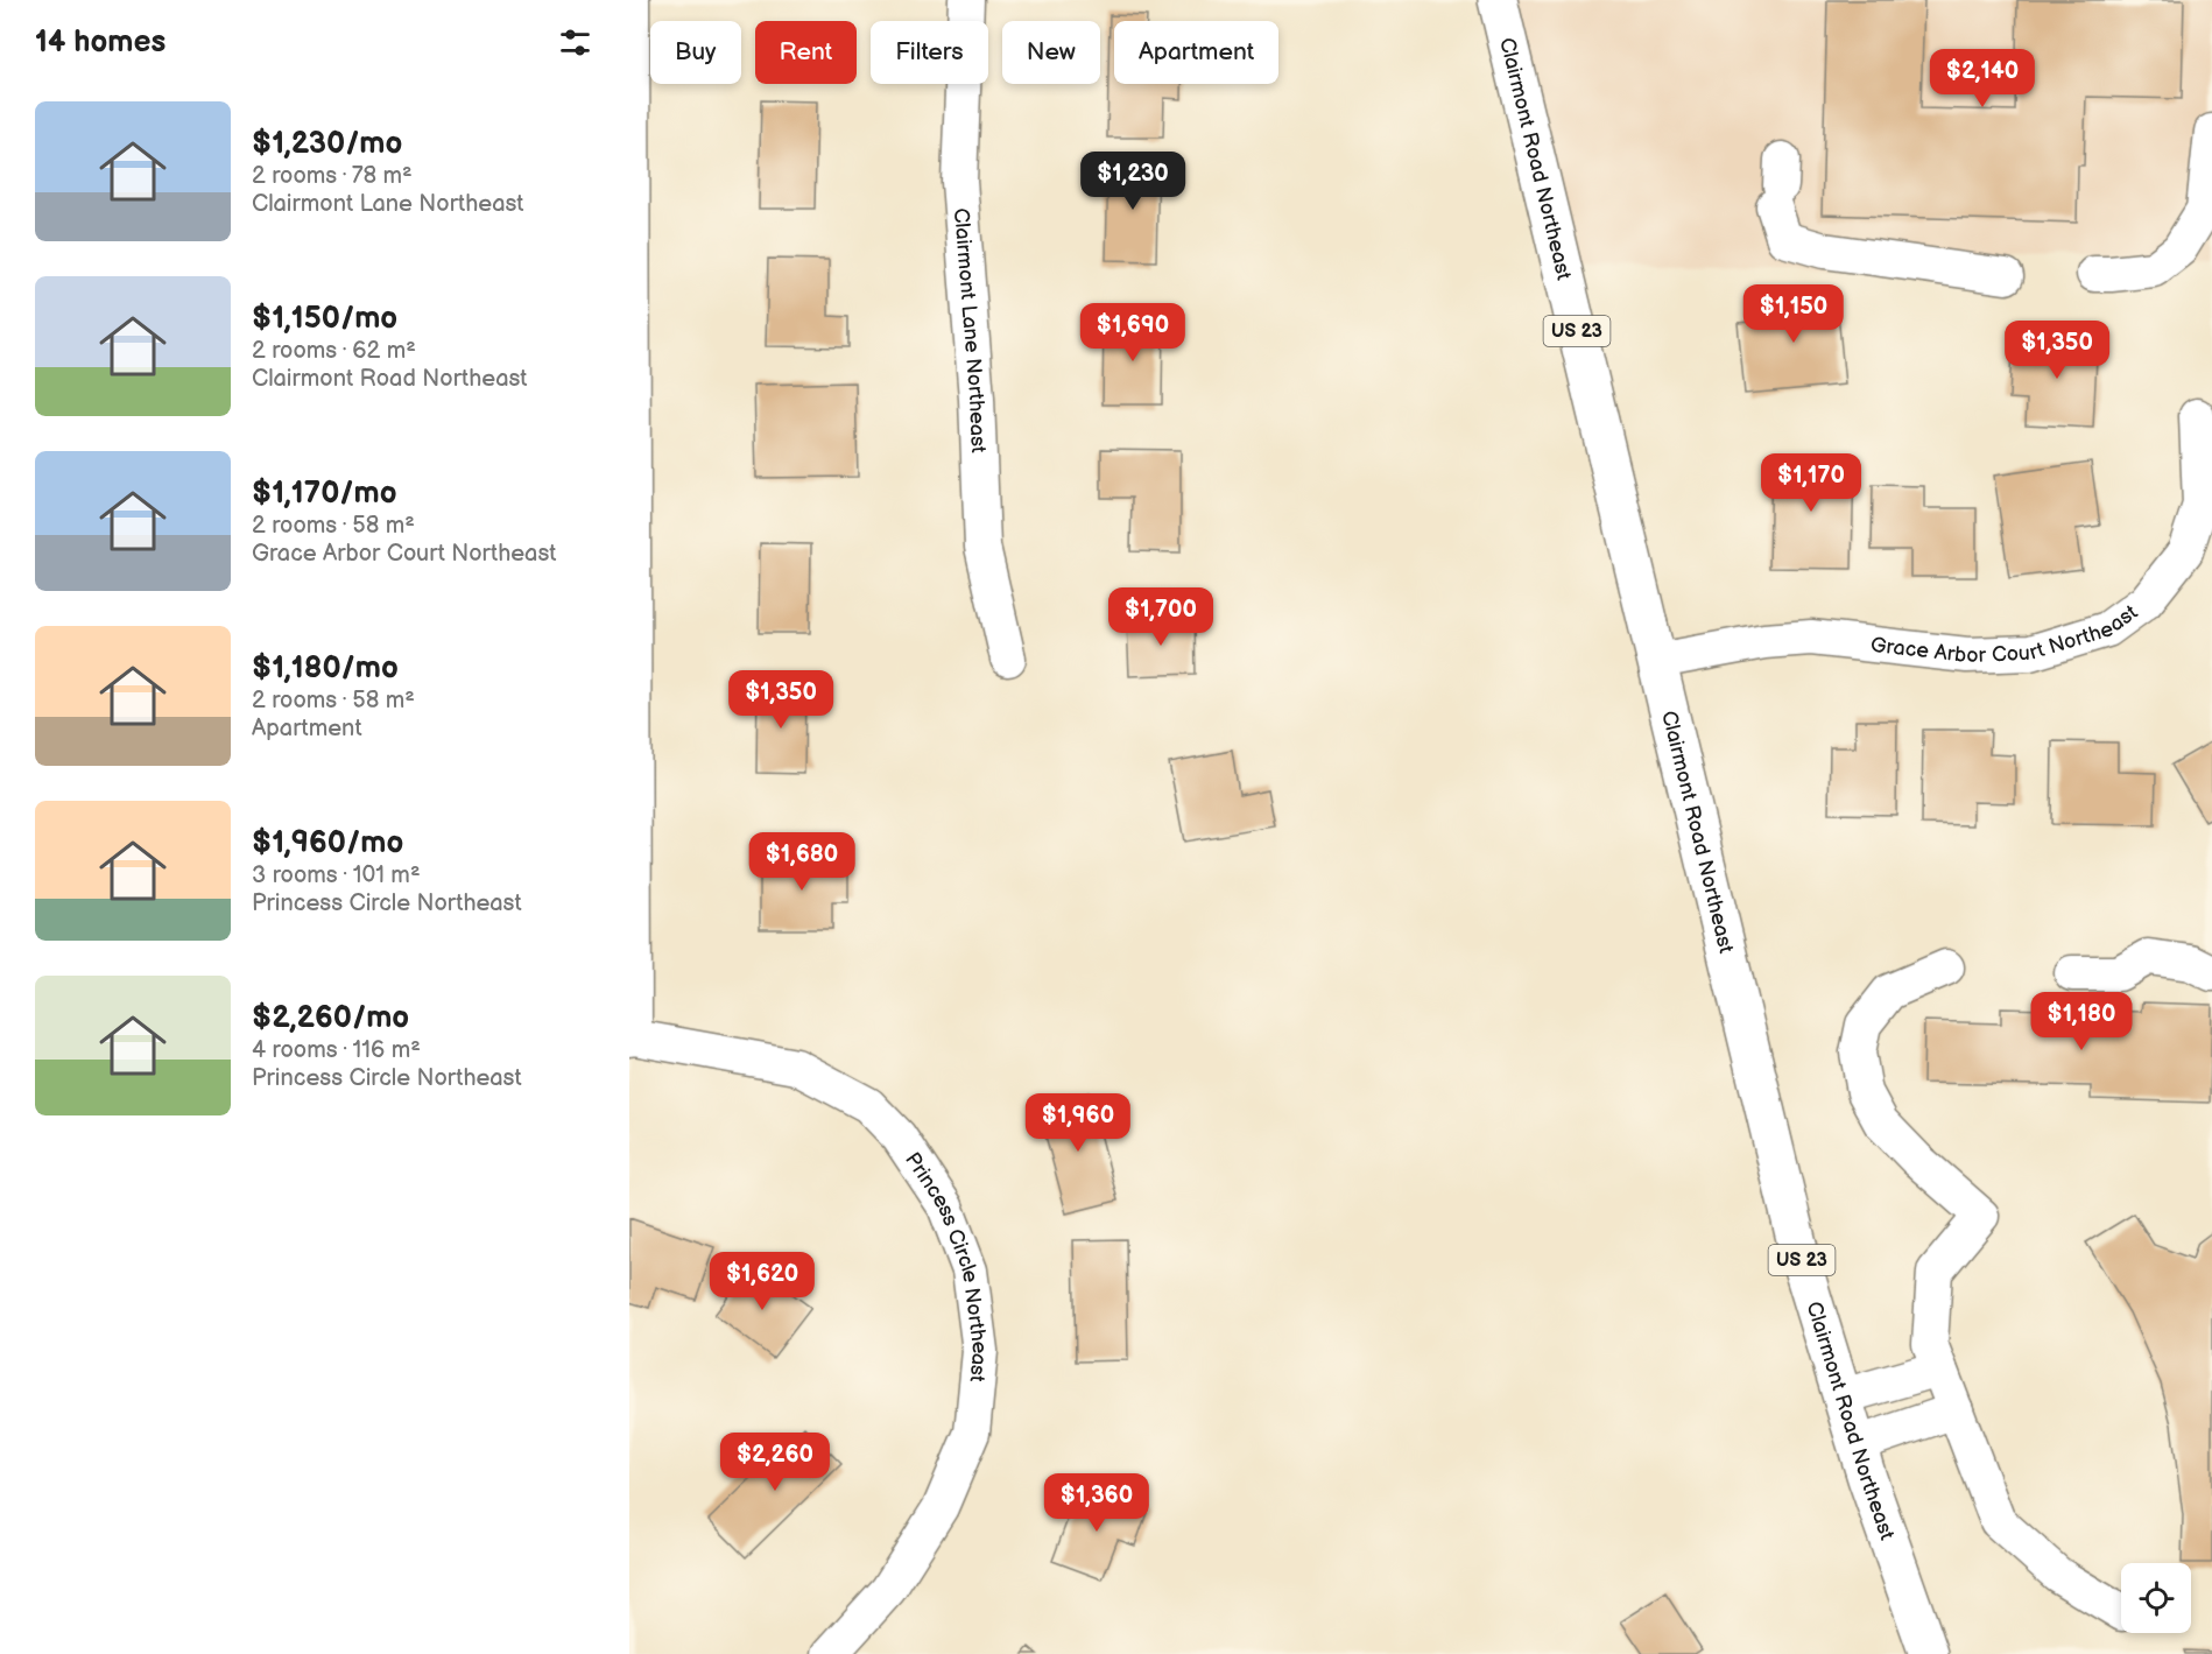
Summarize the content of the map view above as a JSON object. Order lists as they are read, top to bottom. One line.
{"streets":{"main road":["Clairmont Road Northeast","US 23"],"street":["Clairmont Lane Northeast","Grace Arbor Court Northeast","Princess Circle Northeast"]},"crossings":[["Clairmont Road Northeast","Grace Arbor Court Northeast"]],"page":{"heading":"14 homes","chip":["Buy","Rent","Filters","New","Apartment"],"price":["$2,140","$1,230","$1,150","$1,690","$1,350","$1,170","$1,700","$1,350","$1,680","$1,180","$1,960","$1,620","$2,260","$1,360"],"list":[{"name":"$1,230/mo","note":"2 rooms · 78 m² · Clairmont Lane Northeast"},{"name":"$1,150/mo","note":"2 rooms · 62 m² · Clairmont Road Northeast"},{"name":"$1,170/mo","note":"2 rooms · 58 m² · Grace Arbor Court Northeast"},{"name":"$1,180/mo","note":"2 rooms · 58 m² · Apartment"},{"name":"$1,960/mo","note":"3 rooms · 101 m² · Princess Circle Northeast"},{"name":"$2,260/mo","note":"4 rooms · 116 m² · Princess Circle Northeast"}]}}
